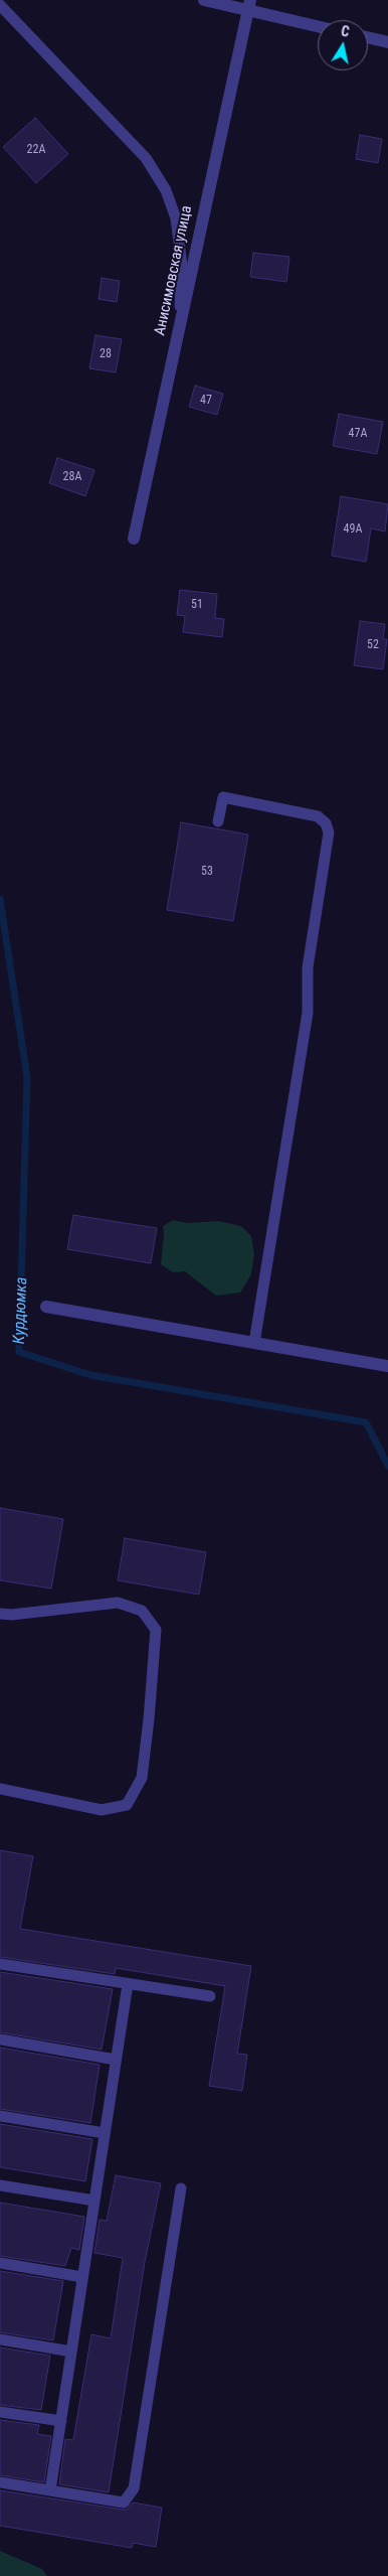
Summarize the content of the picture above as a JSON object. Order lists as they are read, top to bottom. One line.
{"streets":{"street":["Анисимовская улица"]},"water":["Курдюмка"],"house_numbers":["22А","28","47","47А","28А","49А","51","52","53"],"north":"top"}
